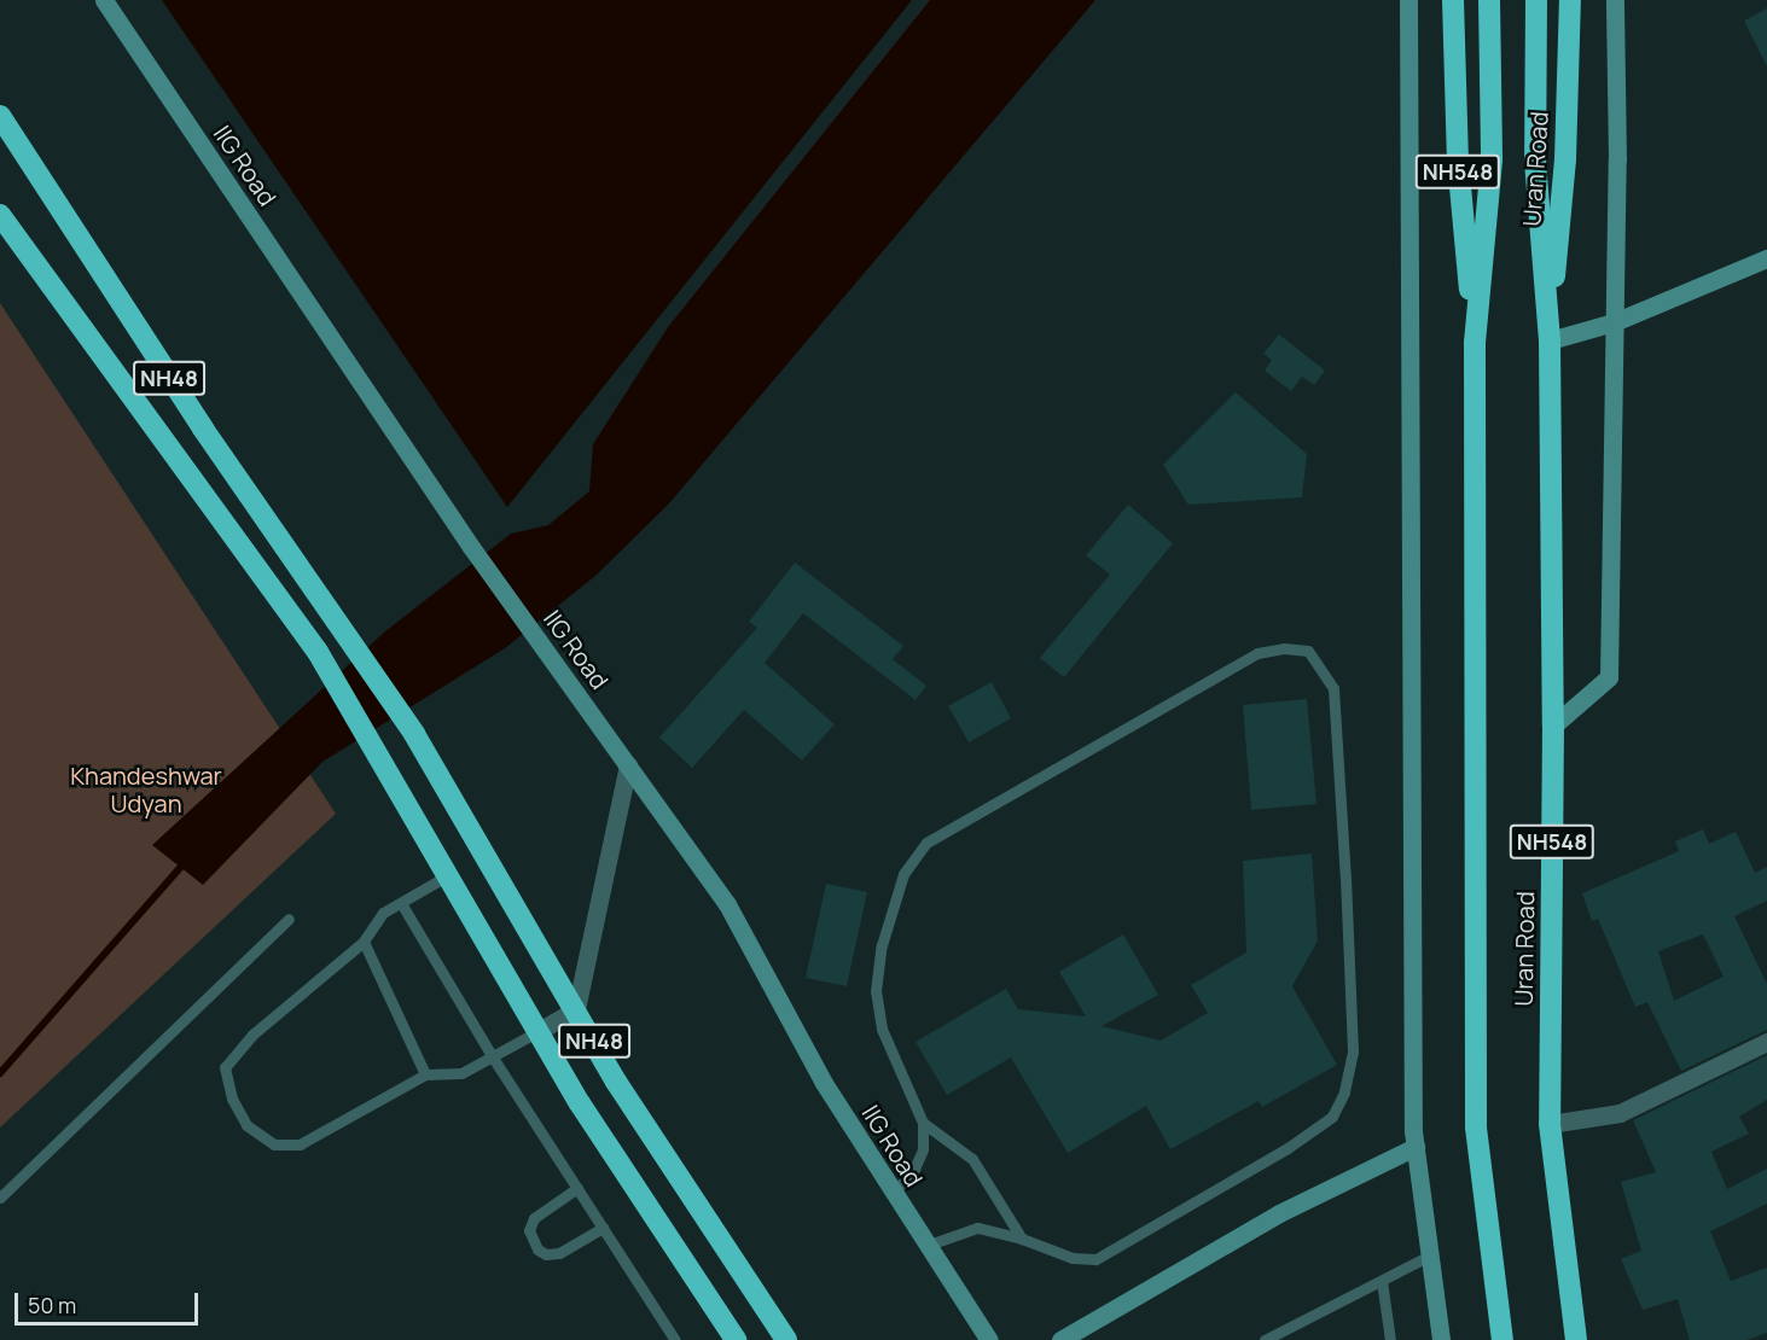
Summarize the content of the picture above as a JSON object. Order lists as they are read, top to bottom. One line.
{"streets":{"highway":["Uran Road","NH548","NH48"],"street":["IIG Road"]},"parks":["Khandeshwar Udyan"],"scale_bar":"50 m"}
